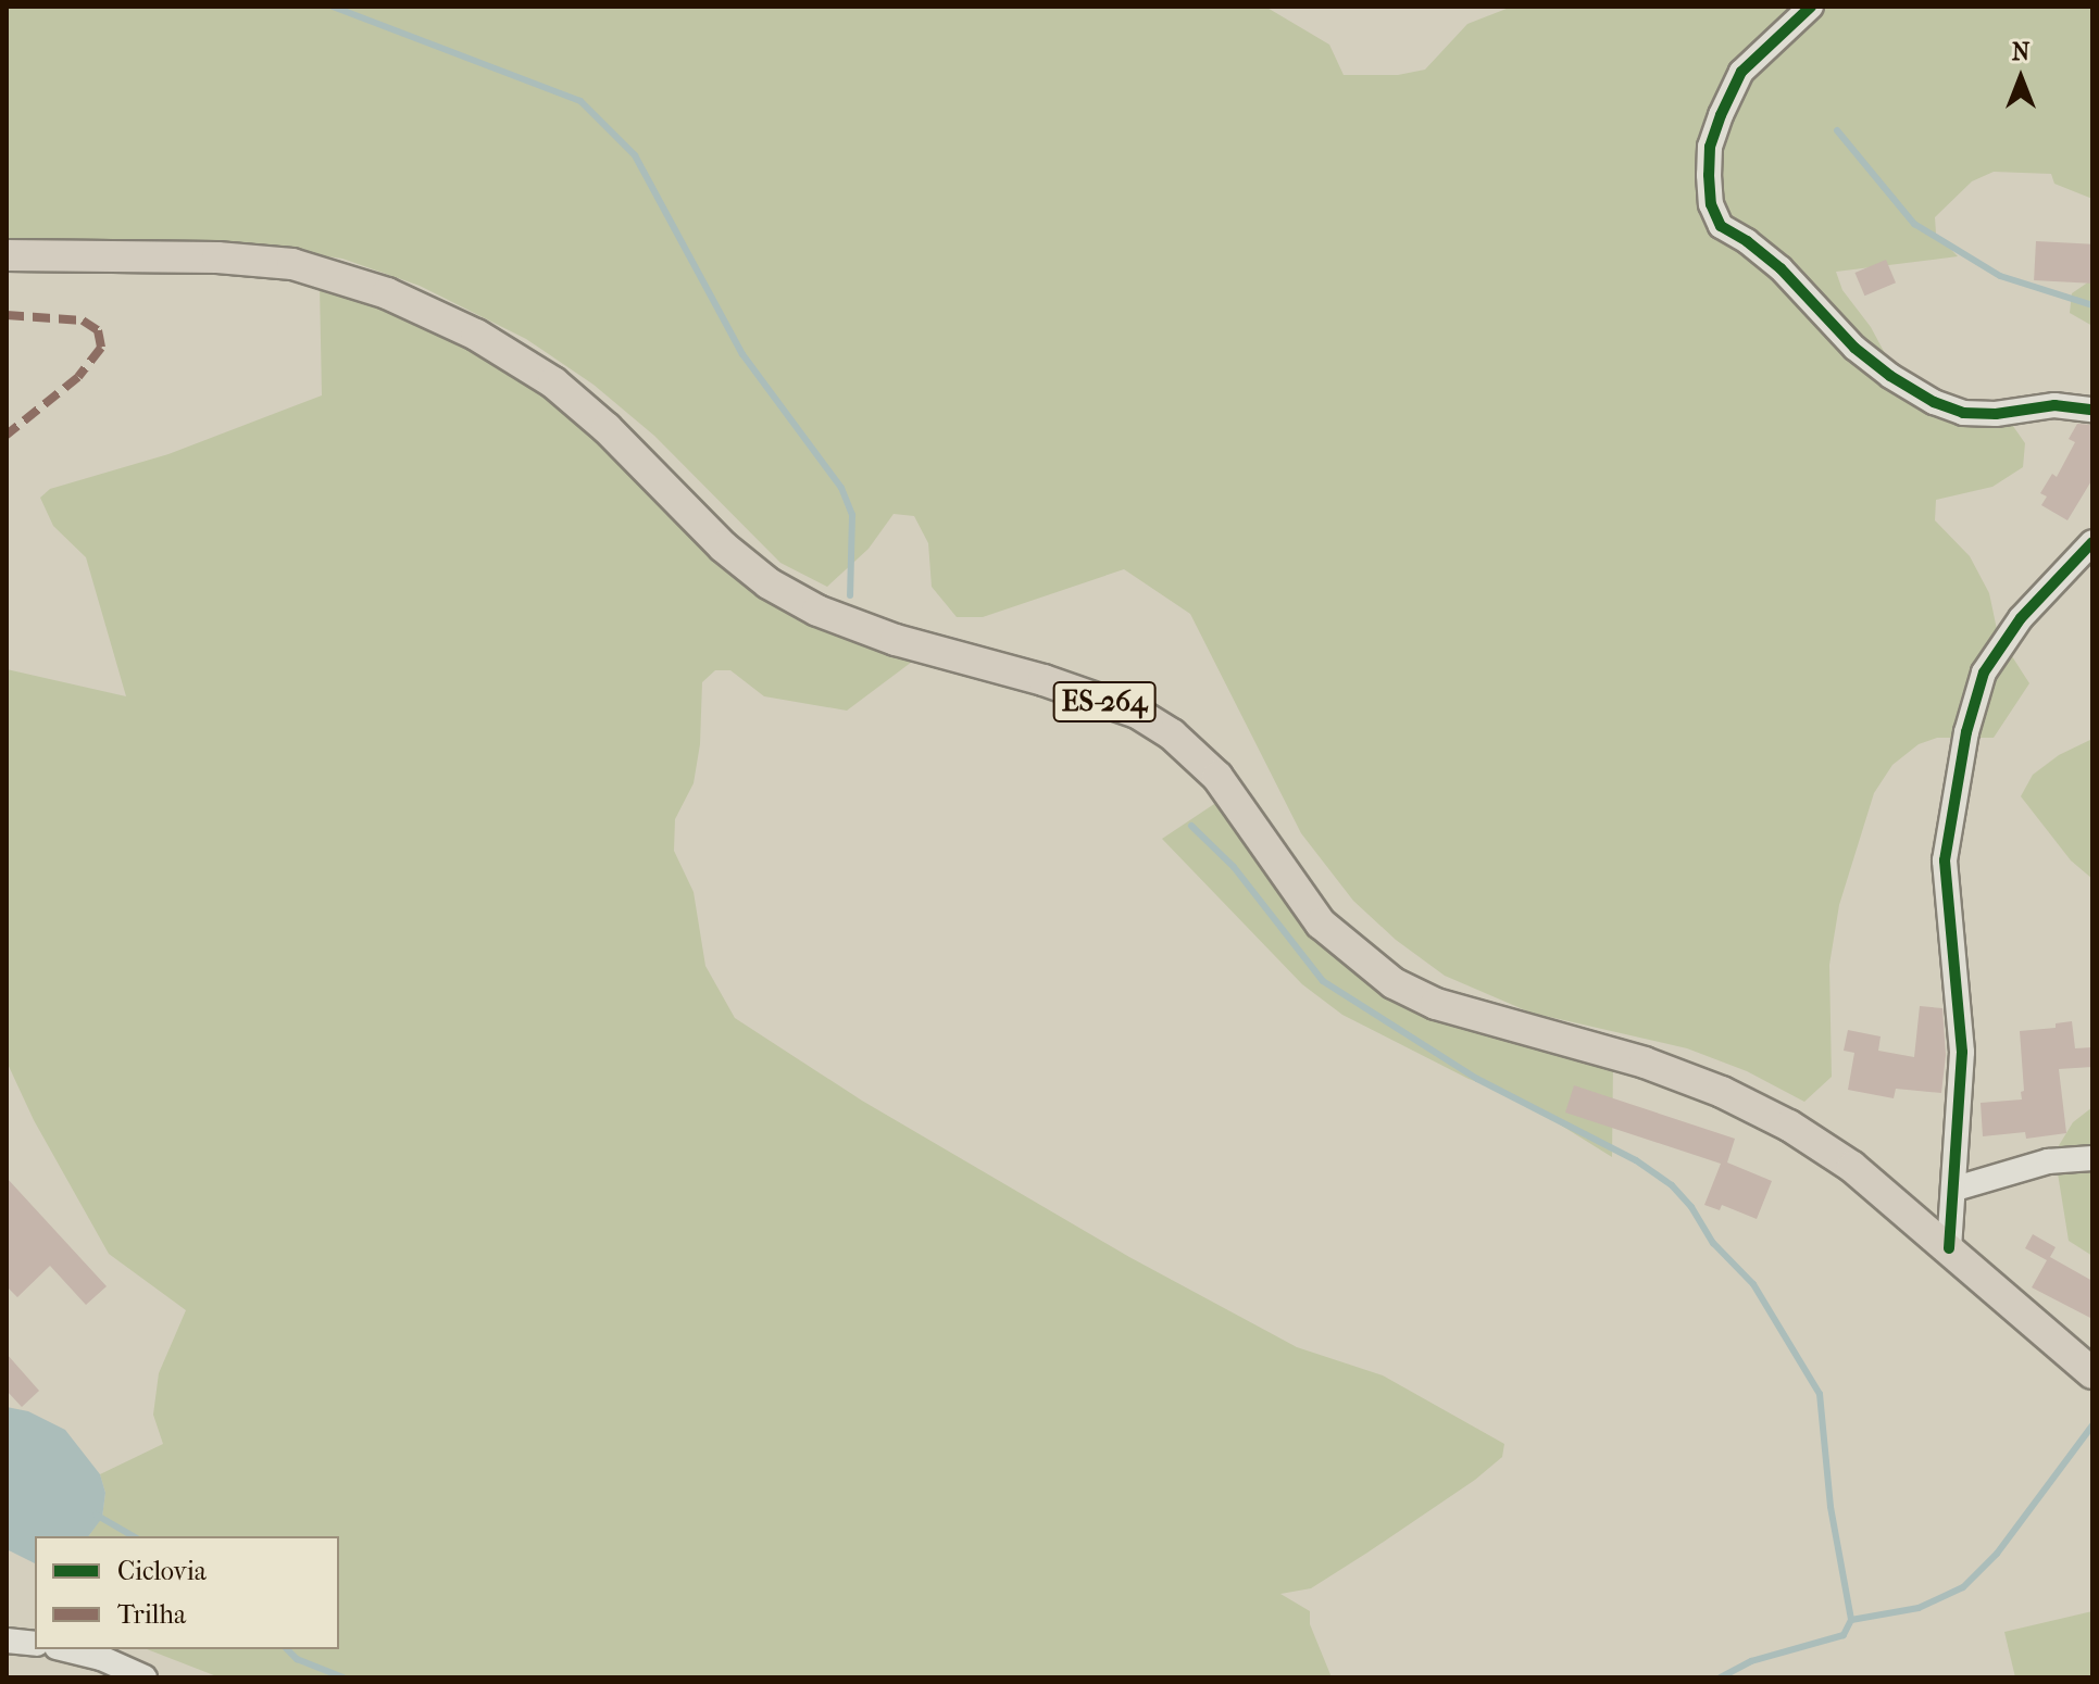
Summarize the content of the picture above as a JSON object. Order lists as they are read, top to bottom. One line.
{"streets":{"main road":["ES-264"]},"legend":["Ciclovia","Trilha"],"north":"top"}
